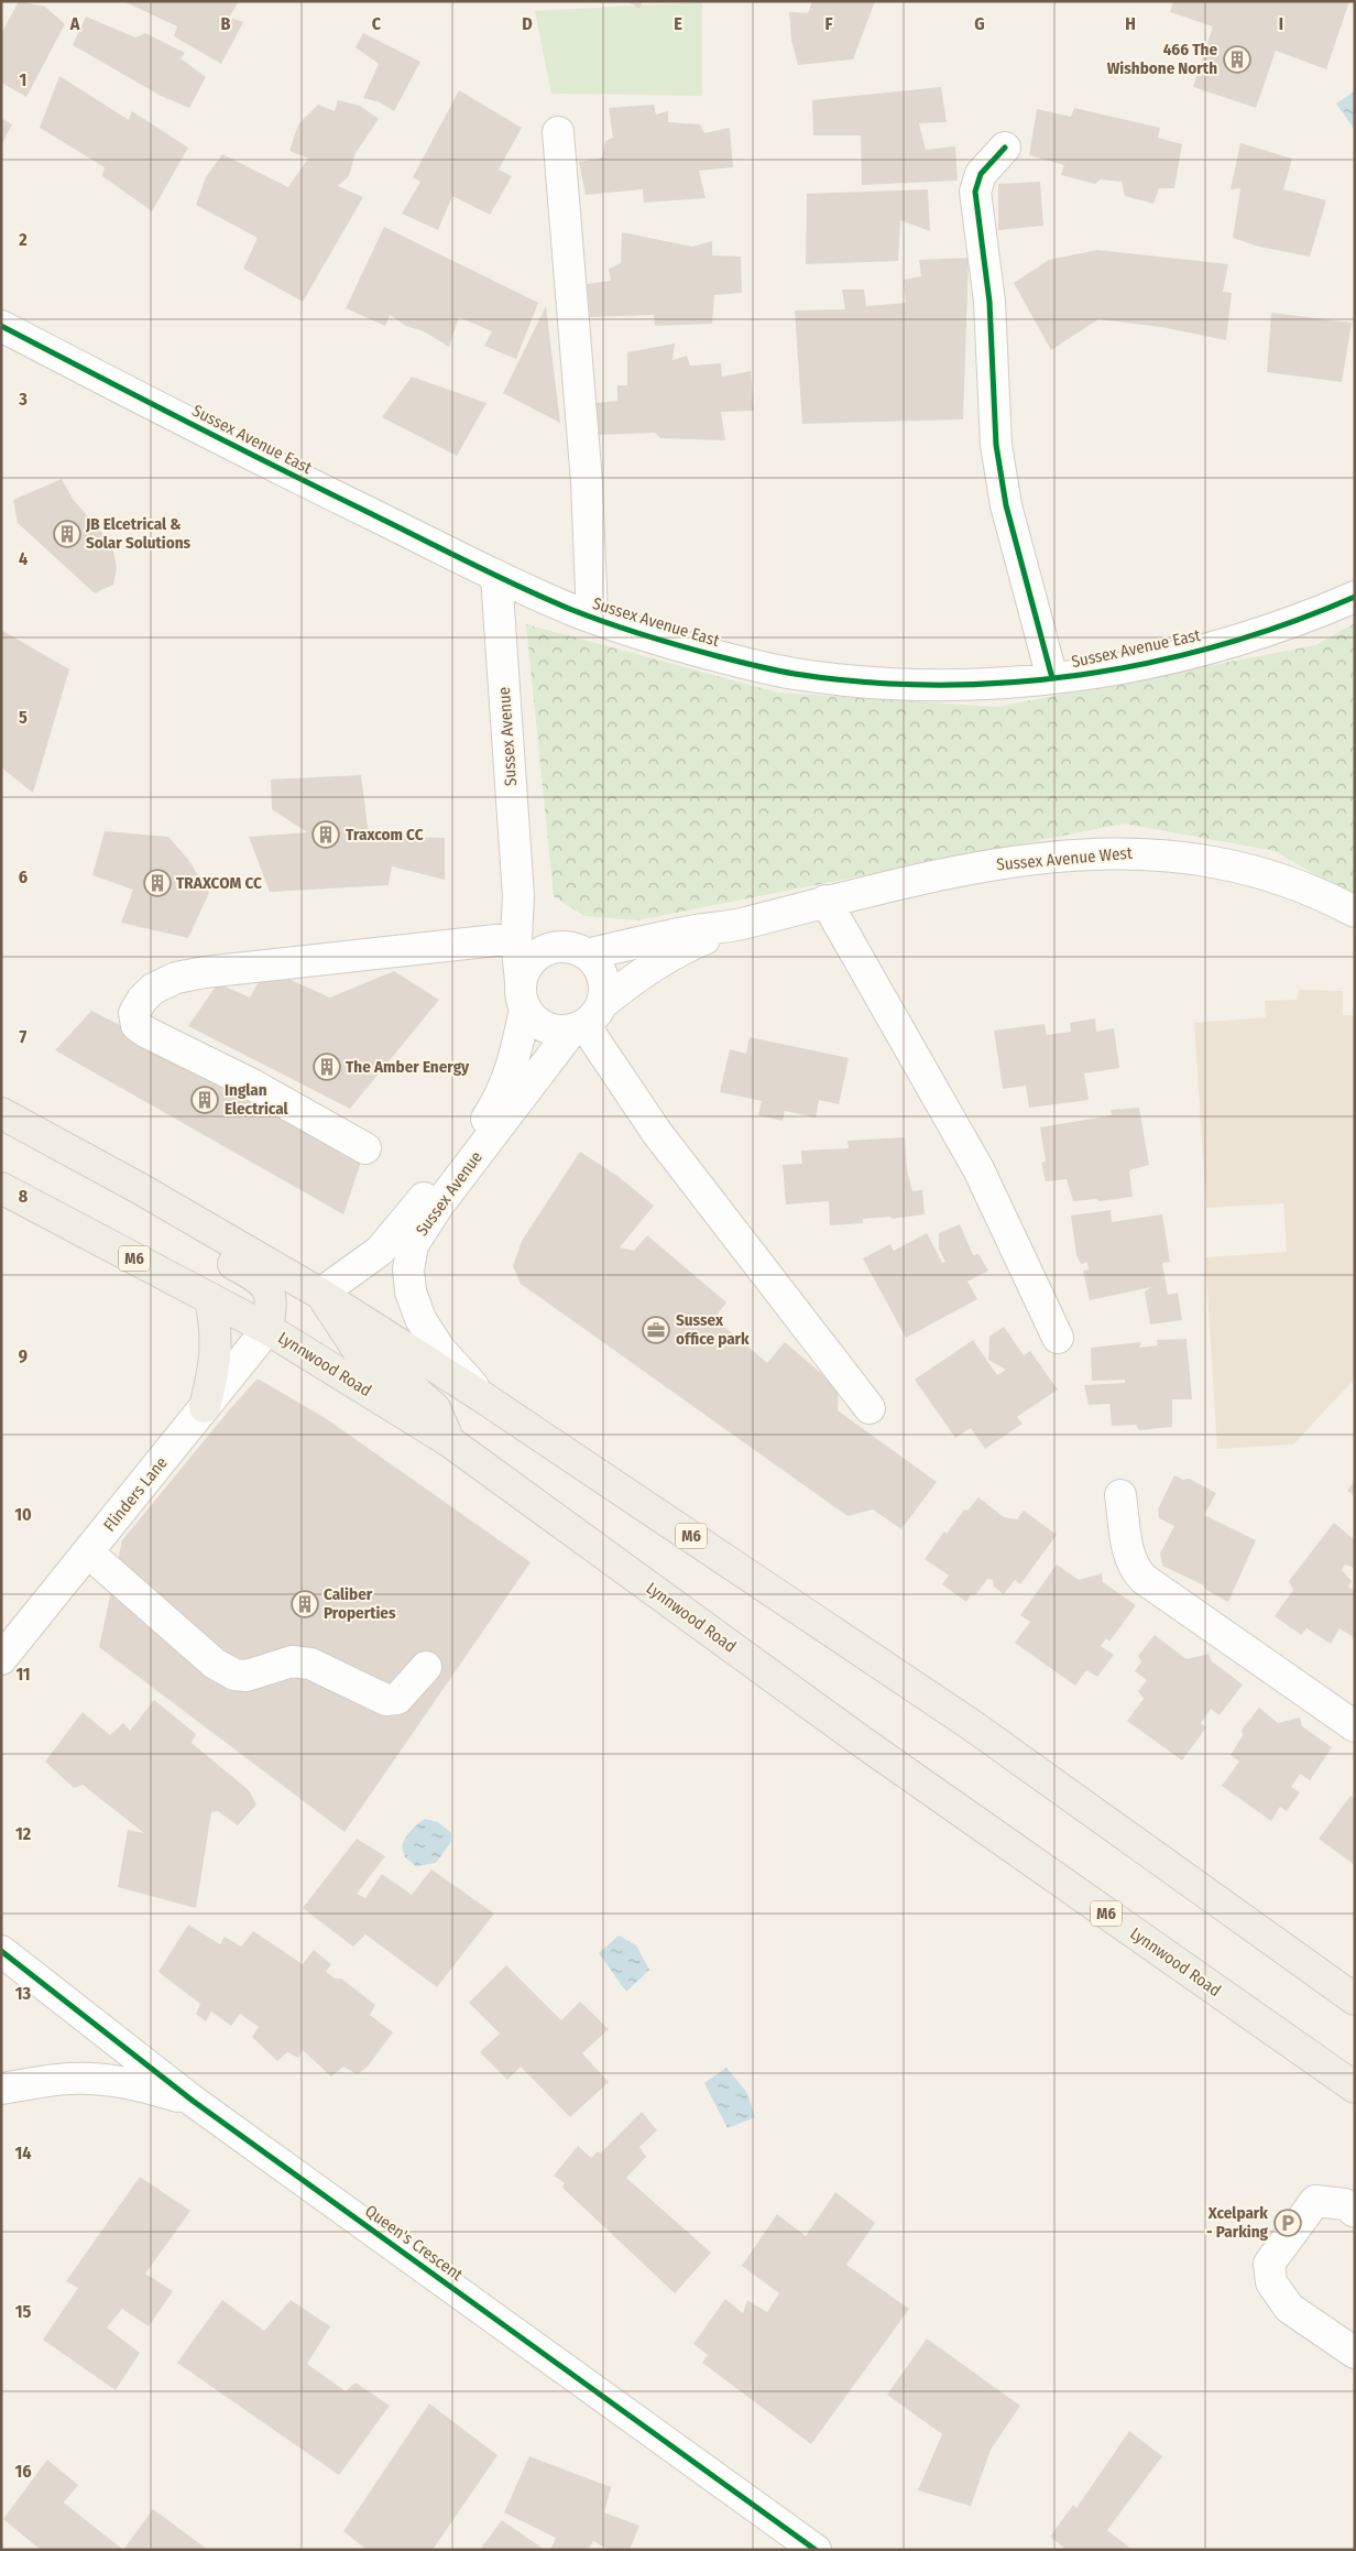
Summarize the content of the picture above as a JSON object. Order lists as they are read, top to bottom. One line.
{"streets":{"main road":["M6","Lynnwood Road"],"street":["Sussex Avenue East","Sussex Avenue","Sussex Avenue West","Flinders Lane","Queen's Crescent"]},"crossings":[["Sussex Avenue East","Sussex Avenue"],["Sussex Avenue","Sussex Avenue West"],["Sussex Avenue","M6"],["Lynnwood Road","Flinders Lane"]],"places":{"building":["466 The Wishbone North","JB Elcetrical & Solar Solutions","Traxcom CC","TRAXCOM CC","The Amber Energy","Inglan Electrical","Caliber Properties"],"office":["Sussex office park"],"parking":["Xcelpark - Parking"]},"grid":{"columns":["A","B","C","D","E","F","G","H","I"],"rows":["1","2","3","4","5","6","7","8","9","10","11","12","13","14","15","16"]}}
